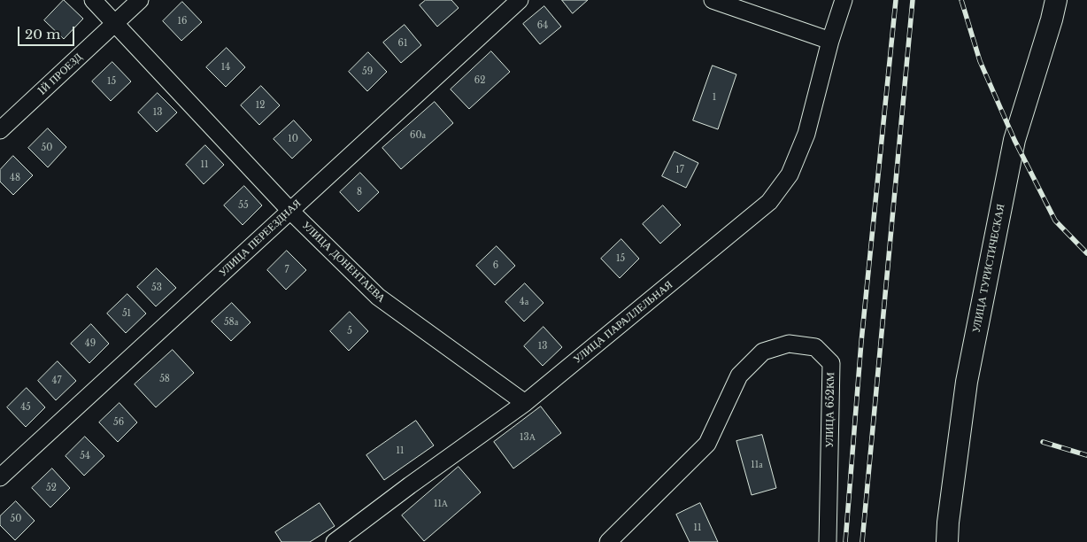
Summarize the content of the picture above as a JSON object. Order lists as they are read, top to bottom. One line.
{"streets":{"street":["1Й ПРОЕЗД","УЛИЦА ПЕРЕЕЗДНАЯ","УЛИЦА ДОНЕНТАЕВА","УЛИЦА ТУРИСТИЧЕСКАЯ","УЛИЦА ПАРАЛЛЕЛЬНАЯ","УЛИЦА 652КМ"]},"crossings":[["1Й ПРОЕЗД","УЛИЦА ДОНЕНТАЕВА"],["УЛИЦА ПЕРЕЕЗДНАЯ","УЛИЦА ДОНЕНТАЕВА"],["УЛИЦА ДОНЕНТАЕВА","УЛИЦА ПАРАЛЛЕЛЬНАЯ"]],"house_numbers":["16","64","61","14","59","62","15","1","12","13","60а","10","50","11","17","48","8","55","15","6","7","53","4а","51","58а","5","49","13","58","47","45","56","13А","11","54","11а","52","11А","50","11"],"scale_bar":"20 m"}
